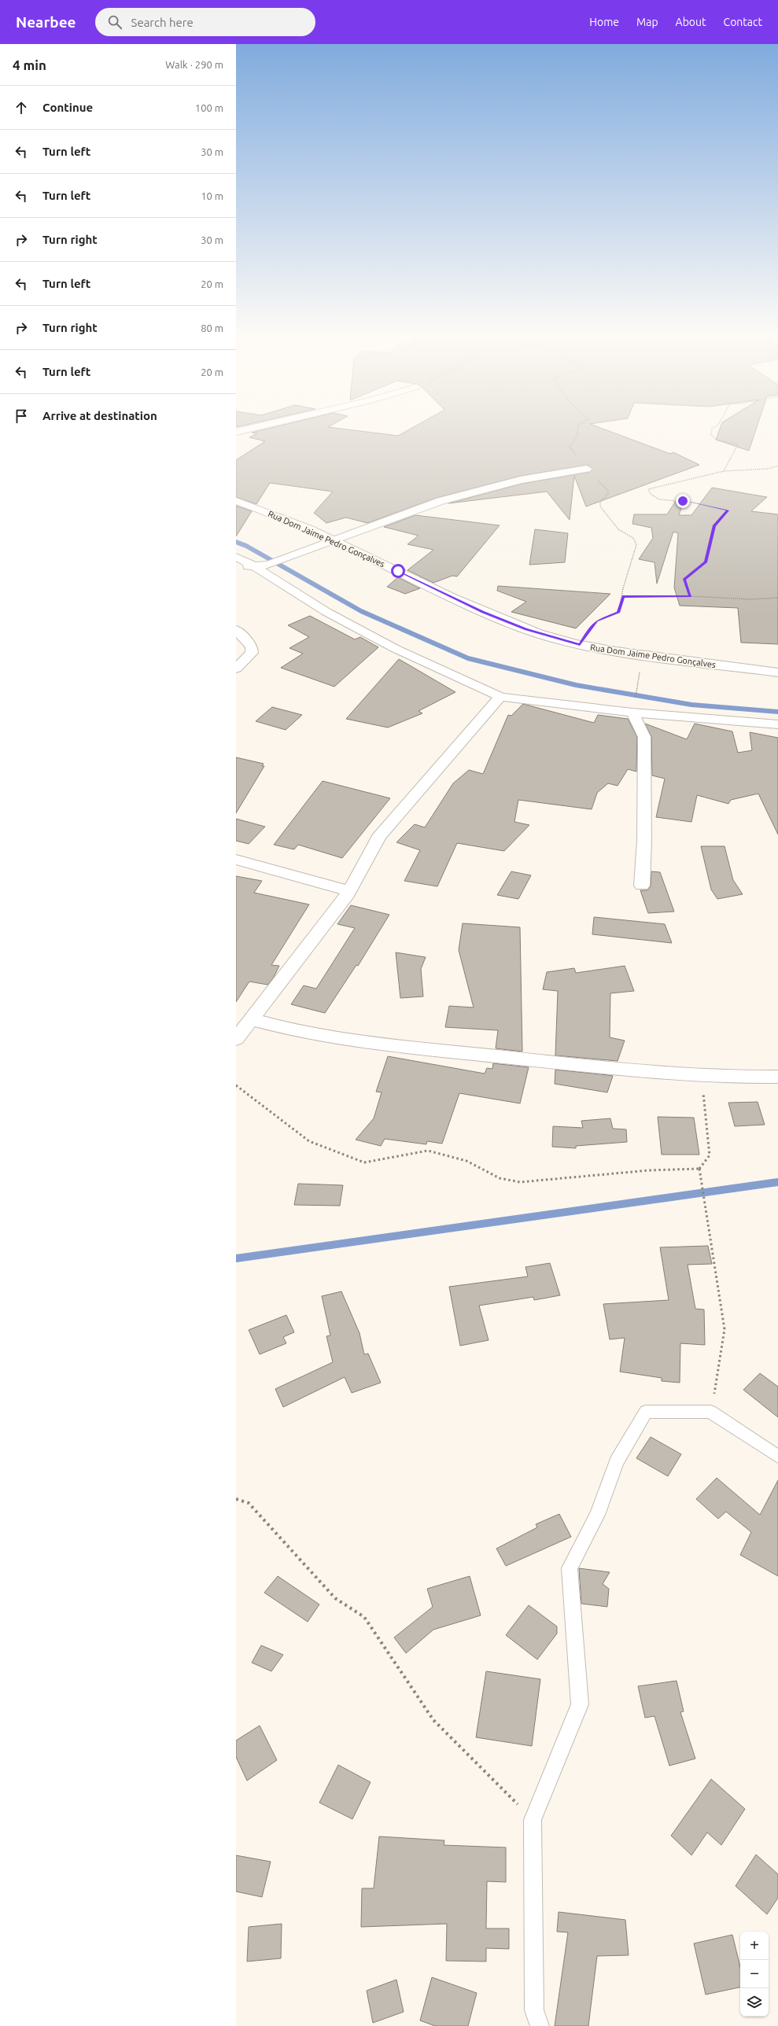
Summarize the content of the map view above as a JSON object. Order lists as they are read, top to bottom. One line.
{"streets":{"street":["Rua Dom Jaime Pedro Gonçalves"]},"page":{"header":"Nearbee","search":"Search here","nav":["Home","Map","About","Contact"],"heading":["4 min","Walk · 290 m"],"list":[["Continue","100 m"],["Turn left","30 m"],["Turn left","10 m"],["Turn right","30 m"],["Turn left","20 m"],["Turn right","80 m"],["Turn left","20 m"],"Arrive at destination"],"map_buttons":["+","−"]}}
